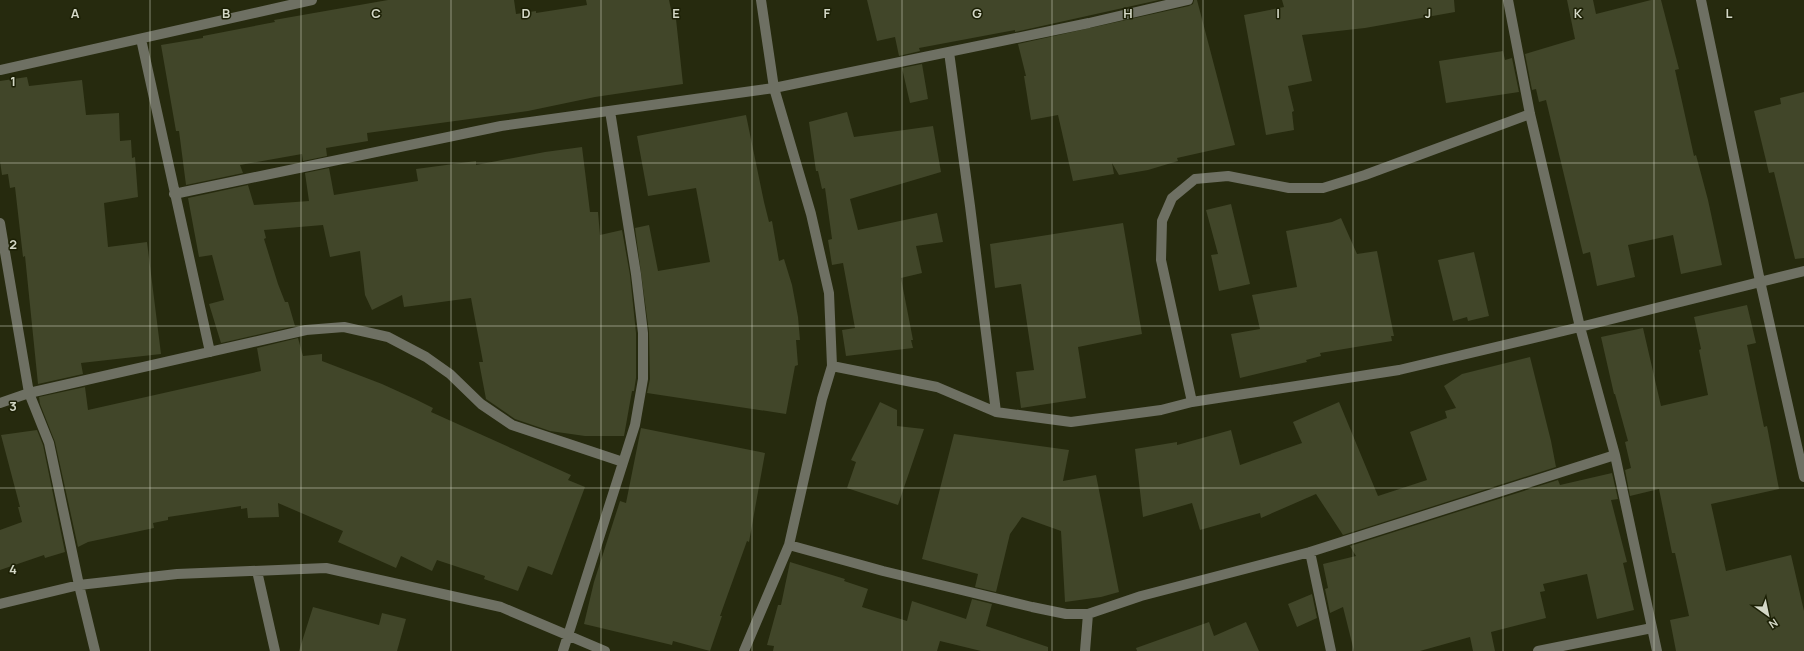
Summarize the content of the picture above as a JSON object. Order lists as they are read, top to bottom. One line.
{"north":"bottom right","grid":{"columns":["A","B","C","D","E","F","G","H","I","J","K","L"],"rows":["1","2","3","4"]}}
